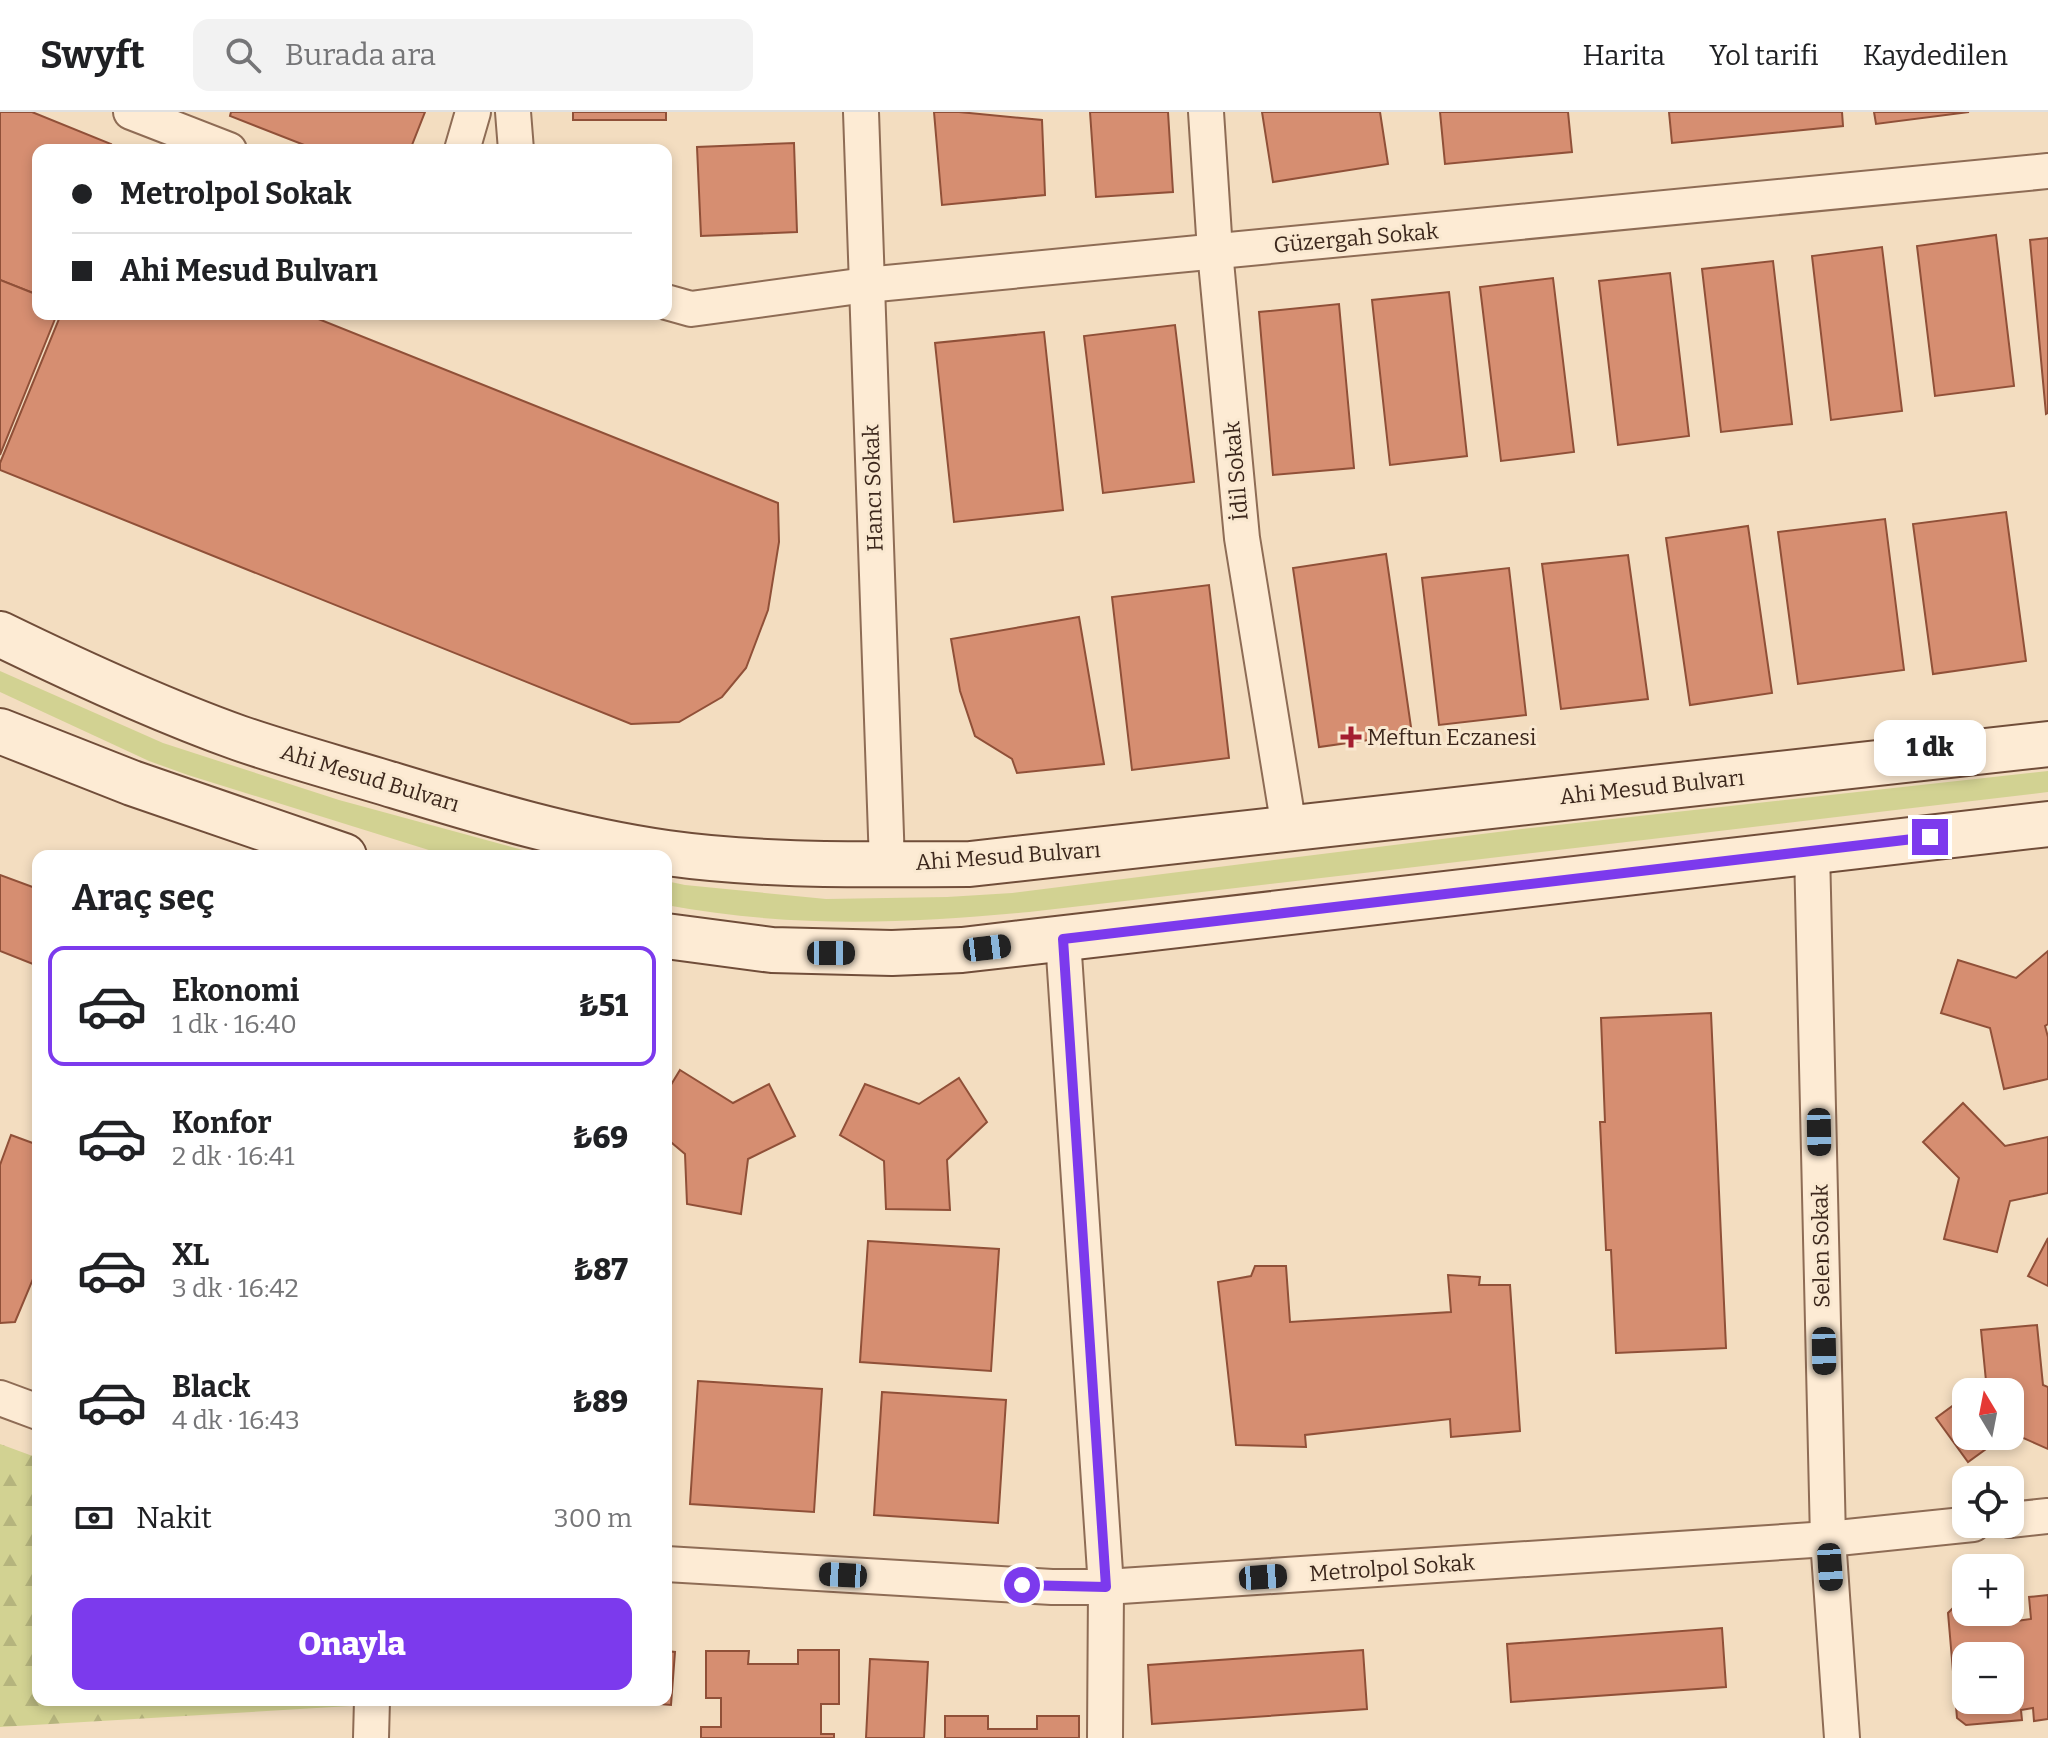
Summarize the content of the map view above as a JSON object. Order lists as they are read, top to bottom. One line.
{"streets":{"main road":["Ahi Mesud Bulvarı"],"street":["Güzergah Sokak","İdil Sokak","Hancı Sokak","Selen Sokak","Metrolpol Sokak"]},"crossings":[["Güzergah Sokak","İdil Sokak"],["Güzergah Sokak","Hancı Sokak"],["İdil Sokak","Ahi Mesud Bulvarı"],["Hancı Sokak","Ahi Mesud Bulvarı"],["Selen Sokak","Metrolpol Sokak"]],"places":{"health":["Meftun Eczanesi"]},"north":"top","page":{"header":"Swyft","search":"Burada ara","nav":["Harita","Yol tarifi","Kaydedilen"],"banner":["Metrolpol Sokak","Ahi Mesud Bulvarı"],"bubble":"1 dk","heading":"Araç seç","list":[{"name":"Ekonomi","note":"1 dk · 16:40","value":"₺51"},{"name":"Konfor","note":"2 dk · 16:41","value":"₺69"},{"name":"XL","note":"3 dk · 16:42","value":"₺87"},{"name":"Black","note":"4 dk · 16:43","value":"₺89"}],"map_buttons":["+","−"],"pay":["Nakit","300 m"],"buttons":"Onayla"}}
